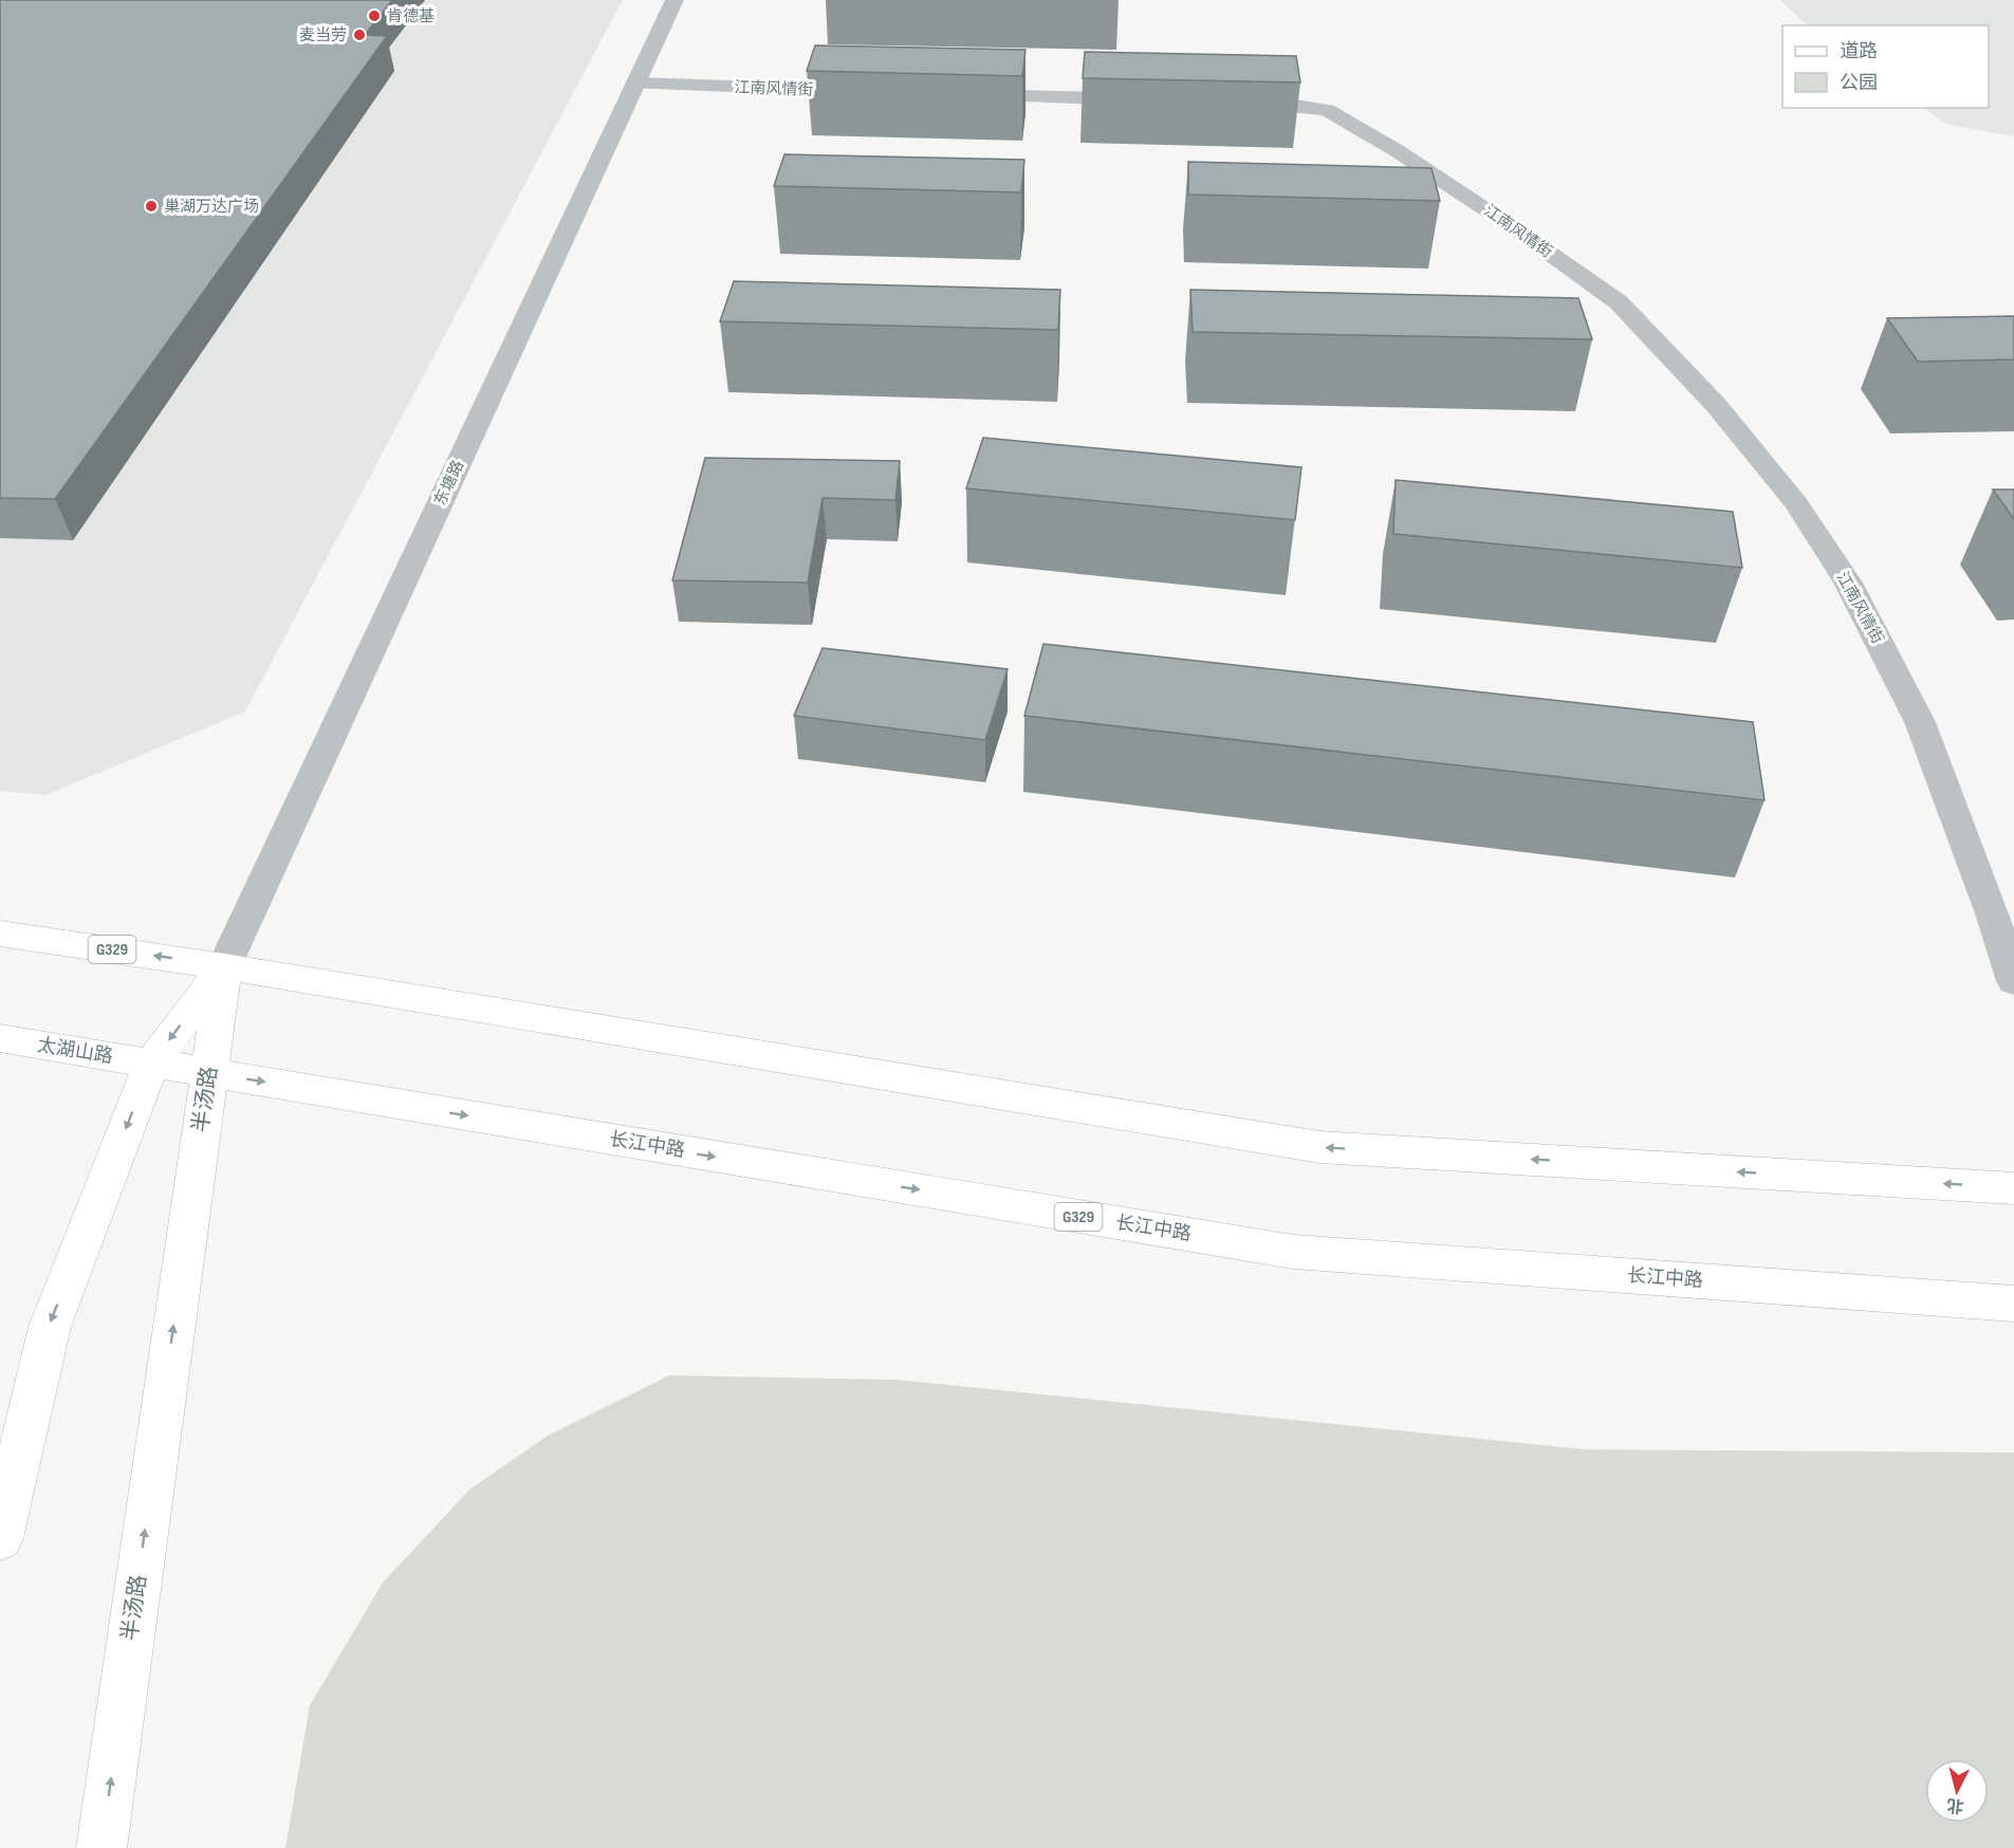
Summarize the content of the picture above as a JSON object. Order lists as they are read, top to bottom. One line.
{"streets":{"main road":["G329","太湖山路","半汤路","长江中路"],"street":["江南风情街","东塘路"]},"crossings":[["江南风情街","东塘路"],["东塘路","G329"],["东塘路","半汤路"],["G329","半汤路"],["太湖山路","长江中路"]],"places":["肯德基","麦当劳","巢湖万达广场"],"legend":["道路","公园"],"north":"bottom"}
